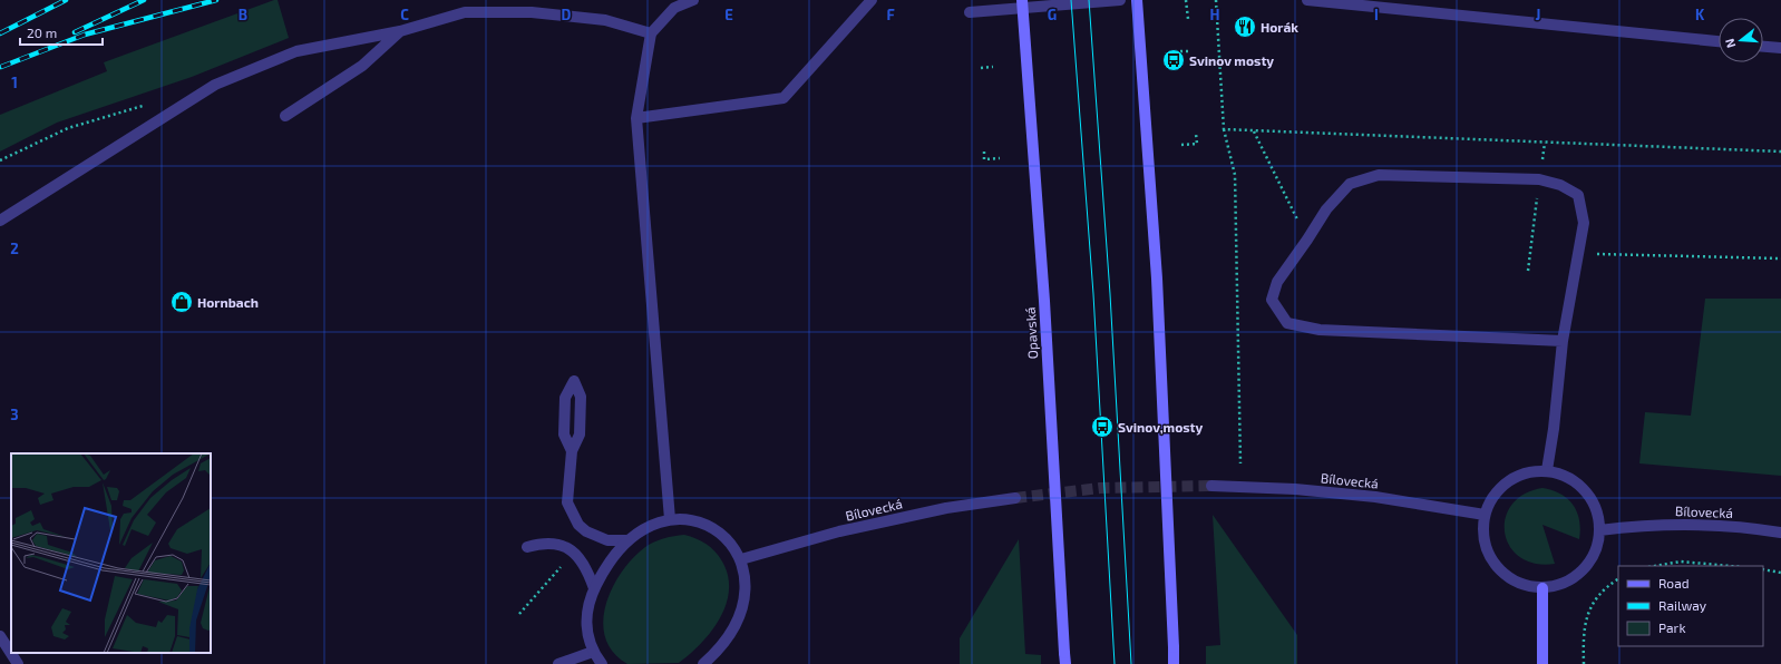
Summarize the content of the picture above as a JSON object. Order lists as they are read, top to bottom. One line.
{"streets":{"main road":["Opavská"],"street":["Bílovecká"]},"places":{"restaurant":["Horák"],"bus stop":["Svinov mosty","Svinov,mosty"],"shop":["Hornbach"]},"legend":["Road","Railway","Park"],"scale_bar":"20 m","north":"left","grid":{"columns":["B","C","D","E","F","G","H","I","J","K"],"rows":["1","2","3"]}}
